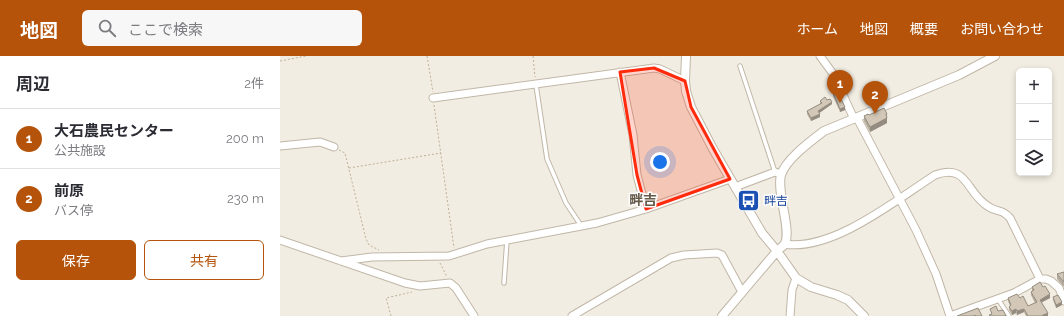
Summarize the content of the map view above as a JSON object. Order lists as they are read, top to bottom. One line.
{"districts":["畔吉"],"places":{"bus stop":["畔吉"]},"page":{"header":"地図","search":"ここで検索","nav":["ホーム","地図","概要","お問い合わせ"],"heading":["周辺","2件"],"map_buttons":["+","−"],"pins":["1","2"],"list":[{"mark":"1","name":"大石農民センター","note":"公共施設","value":"200 m"},{"mark":"2","name":"前原","note":"バス停","value":"230 m"}],"buttons":["保存","共有"]}}
